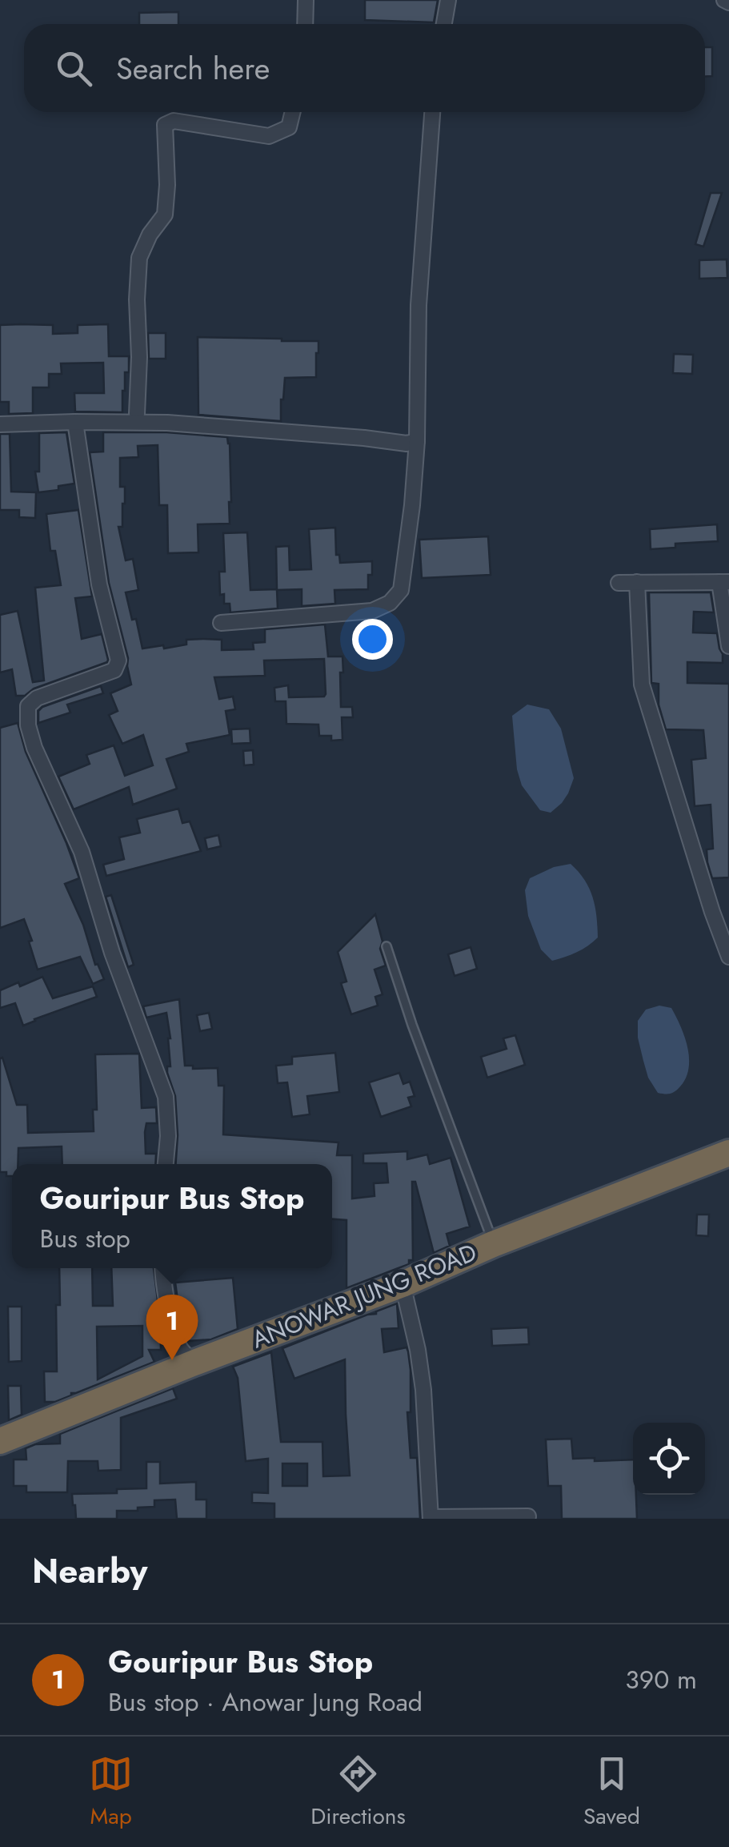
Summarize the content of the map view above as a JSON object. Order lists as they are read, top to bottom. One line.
{"streets":{"highway":["ANOWAR JUNG ROAD"]},"page":{"search":"Search here","popup":["Gouripur Bus Stop","Bus stop"],"pins":"1","heading":"Nearby","list":[{"mark":"1","name":"Gouripur Bus Stop","note":"Bus stop · Anowar Jung Road","value":"390 m"}],"nav":["Map","Directions","Saved"]}}
